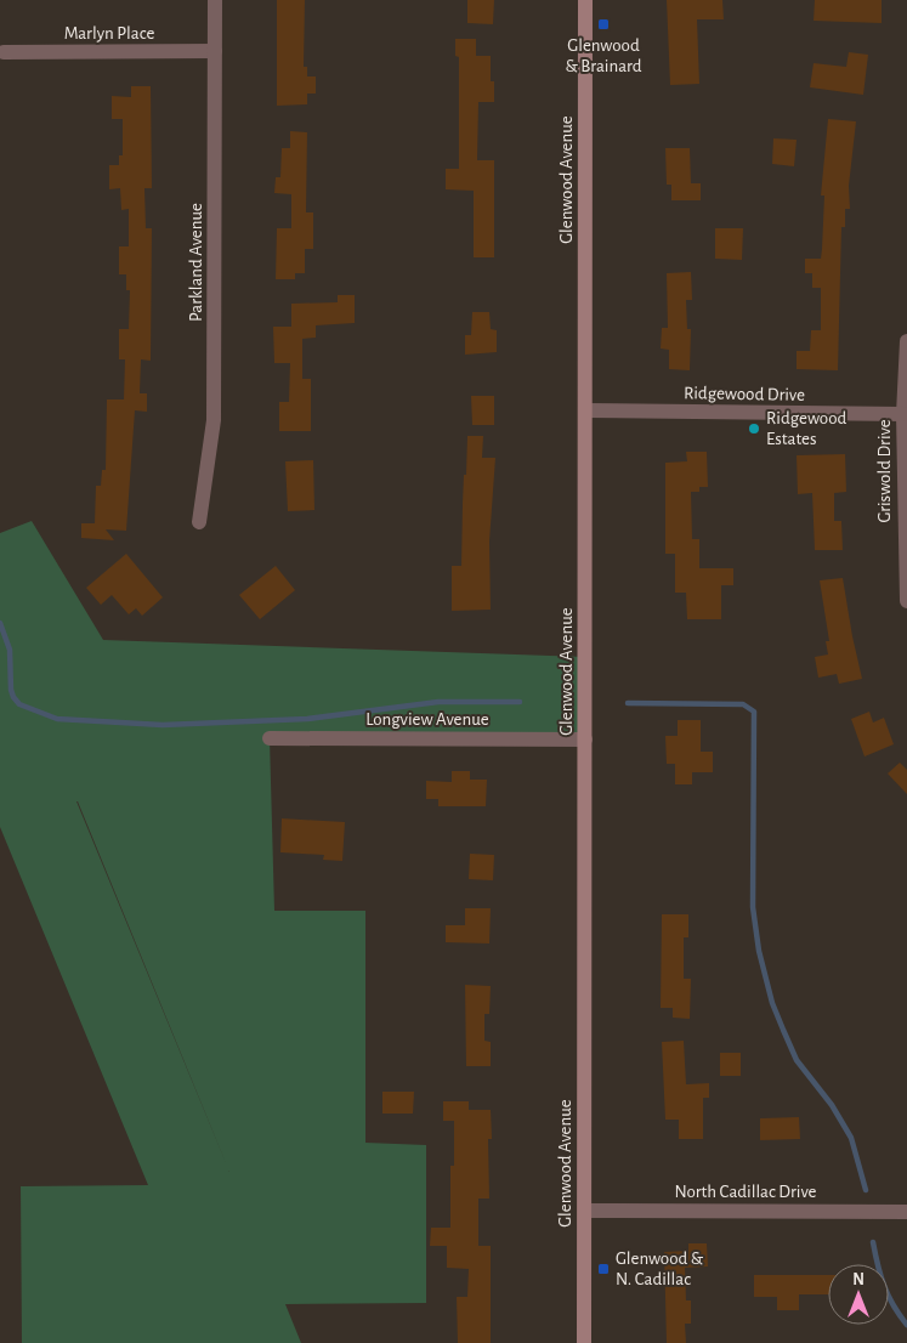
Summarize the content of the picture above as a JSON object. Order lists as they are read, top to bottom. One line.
{"streets":{"street":["Marlyn Place","Glenwood Avenue","Parkland Avenue","Ridgewood Drive","Griswold Drive","Longview Avenue","North Cadillac Drive"]},"crossings":[["Marlyn Place","Parkland Avenue"],["Glenwood Avenue","Ridgewood Drive"],["Glenwood Avenue","Longview Avenue"],["Glenwood Avenue","North Cadillac Drive"],["Ridgewood Drive","Griswold Drive"]],"places":{"transit":["Glenwood & Brainard","Glenwood & N. Cadillac"],"other":["Ridgewood Estates"]},"north":"top"}
